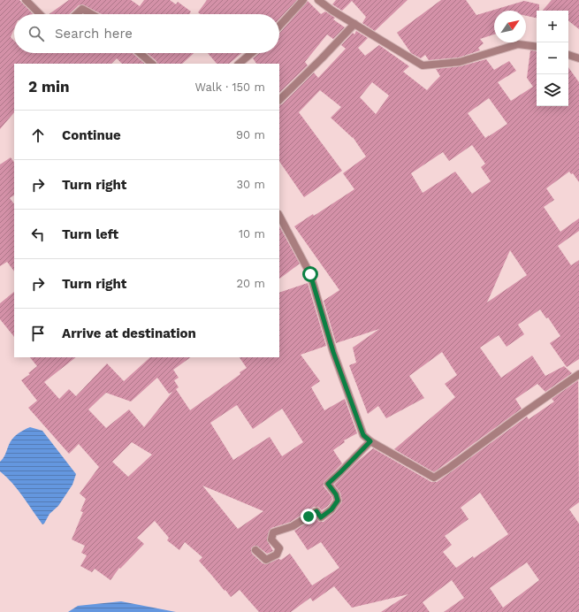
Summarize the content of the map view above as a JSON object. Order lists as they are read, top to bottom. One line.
{"north":"top right","page":{"map_buttons":["+","−"],"search":"Search here","heading":["2 min","Walk · 150 m"],"list":[["Continue","90 m"],["Turn right","30 m"],["Turn left","10 m"],["Turn right","20 m"],"Arrive at destination"]}}
